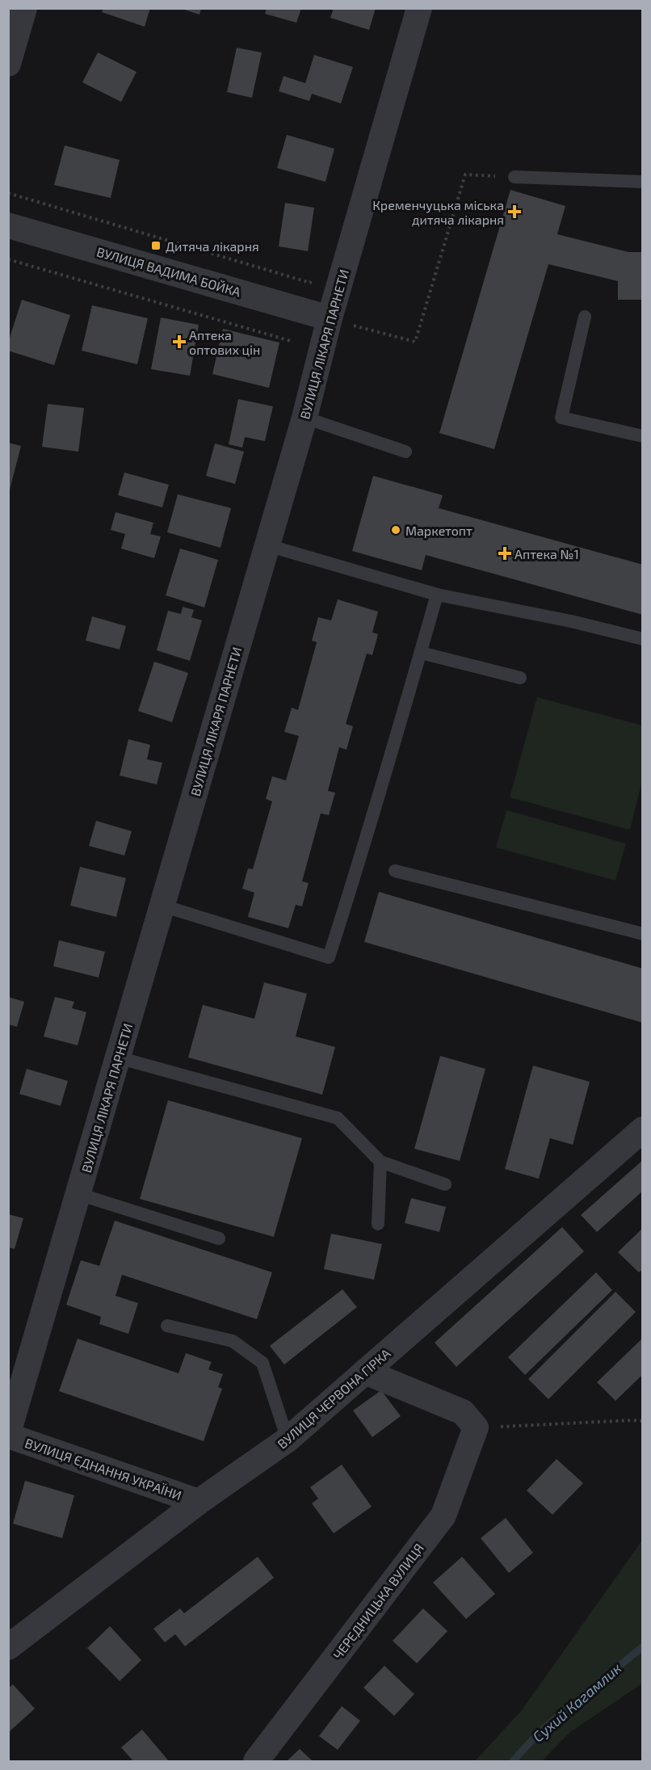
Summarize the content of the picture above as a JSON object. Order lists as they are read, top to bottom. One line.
{"streets":{"street":["ВУЛИЦЯ ВАДИМА БОЙКА","ВУЛИЦЯ ЛІКАРЯ ПАРНЕТИ","ВУЛИЦЯ ЧЕРВОНА ГІРКА","ВУЛИЦЯ ЄДНАННЯ УКРАЇНИ","ЧЕРЕДНИЦЬКА ВУЛИЦЯ"]},"crossings":[["ВУЛИЦЯ ВАДИМА БОЙКА","ВУЛИЦЯ ЛІКАРЯ ПАРНЕТИ"],["ВУЛИЦЯ ЛІКАРЯ ПАРНЕТИ","ВУЛИЦЯ ЄДНАННЯ УКРАЇНИ"],["ВУЛИЦЯ ЧЕРВОНА ГІРКА","ВУЛИЦЯ ЄДНАННЯ УКРАЇНИ"]],"water":["Сухий Кагамлик"],"places":{"health":["Кременчуцька міська дитяча лікарня","Аптека оптових цін","Аптека №1"],"transit":["Дитяча лікарня"],"other":["Маркетопт"]}}
